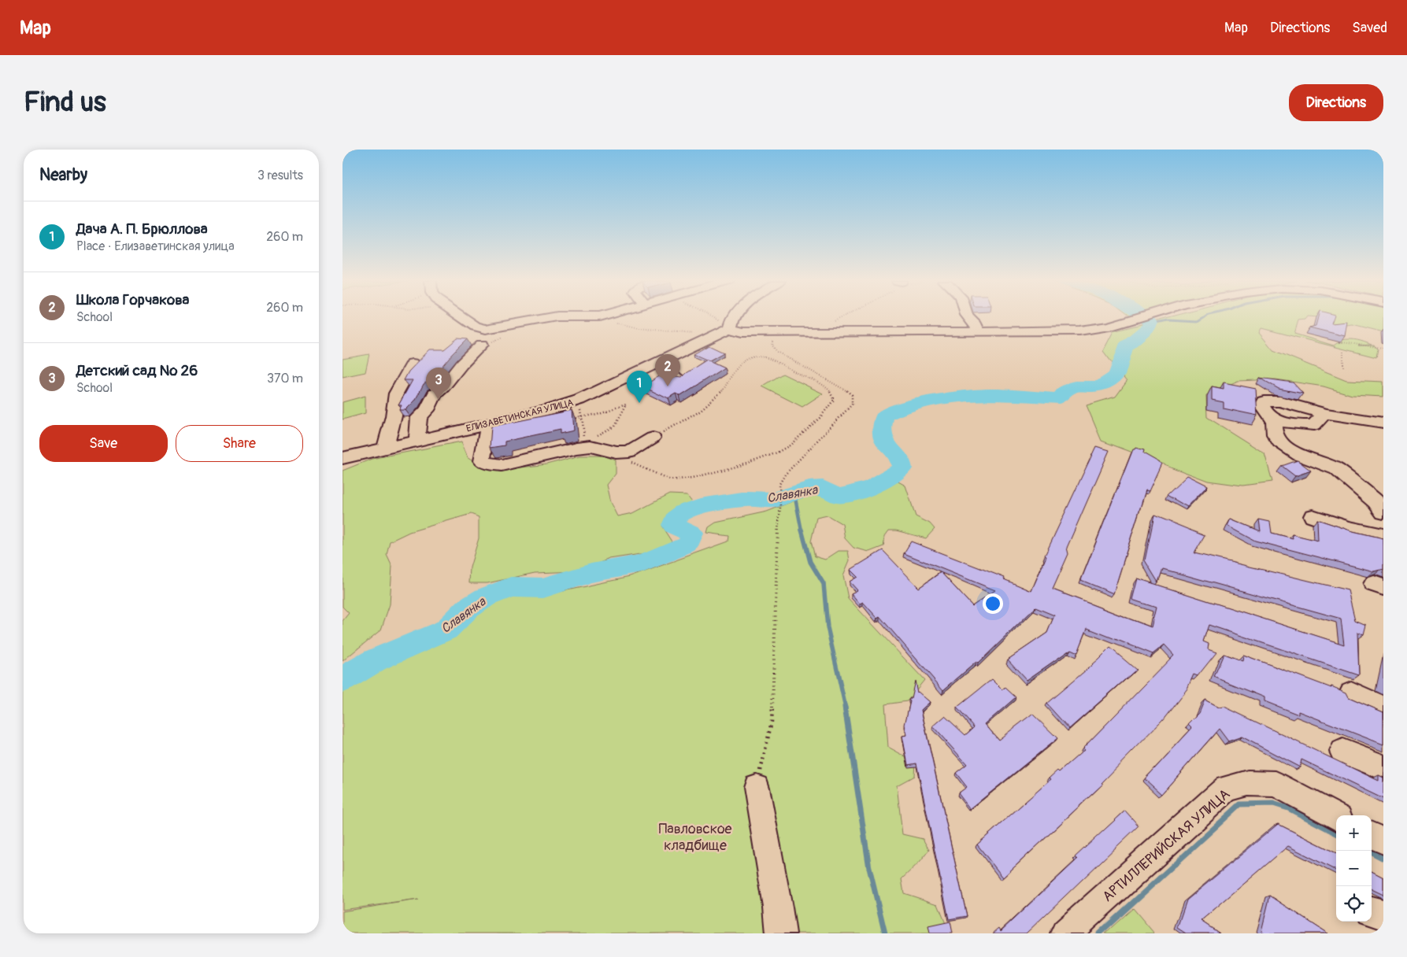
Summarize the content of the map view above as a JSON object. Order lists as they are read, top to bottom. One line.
{"streets":{"street":["ЕЛИЗАВЕТИНСКАЯ УЛИЦА","АРТИЛЛЕРИЙСКАЯ УЛИЦА"]},"water":["Славянка"],"parks":["Павловское кладбище"],"page":{"header":"Map","nav":["Map","Directions","Saved"],"buttons":["Directions",["Save","Share"]],"title":"Find us","heading":["Nearby","3 results"],"list":[{"mark":"1","name":"Дача А. П. Брюллова","note":"Place · Елизаветинская улица","value":"260 m"},{"mark":"2","name":"Школа Горчакова","note":"School","value":"260 m"},{"mark":"3","name":"Детский сад № 26","note":"School","value":"370 m"}],"pins":["2","3","1"],"map_buttons":["+","−"]}}
